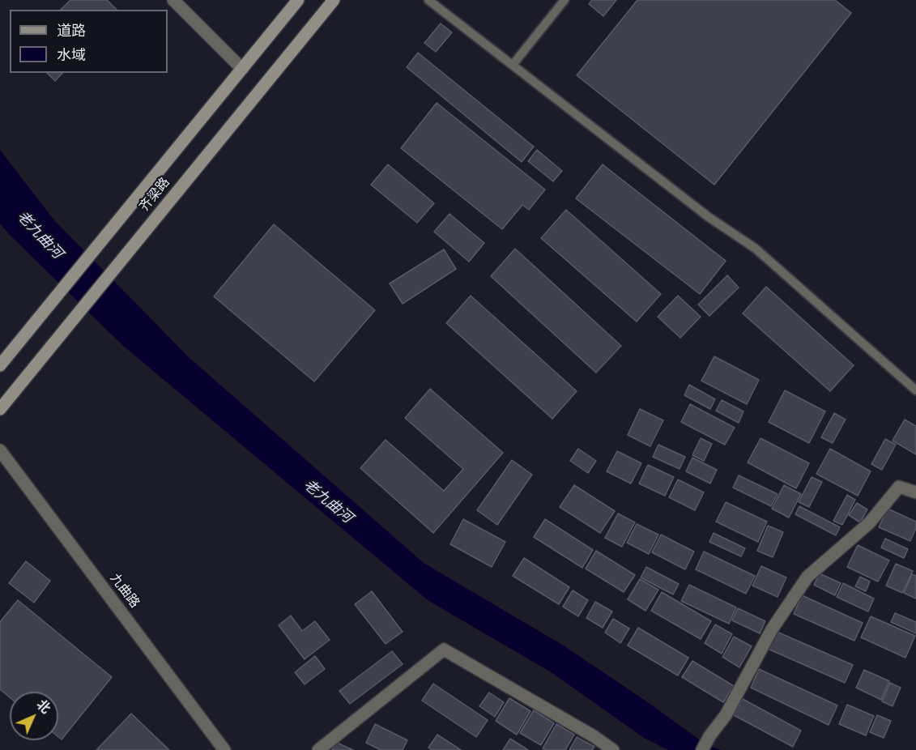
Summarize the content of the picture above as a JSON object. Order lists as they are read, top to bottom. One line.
{"streets":{"main road":["齐梁路"],"street":["九曲路"]},"water":["老九曲河"],"legend":["道路","水域"],"north":"top right"}
